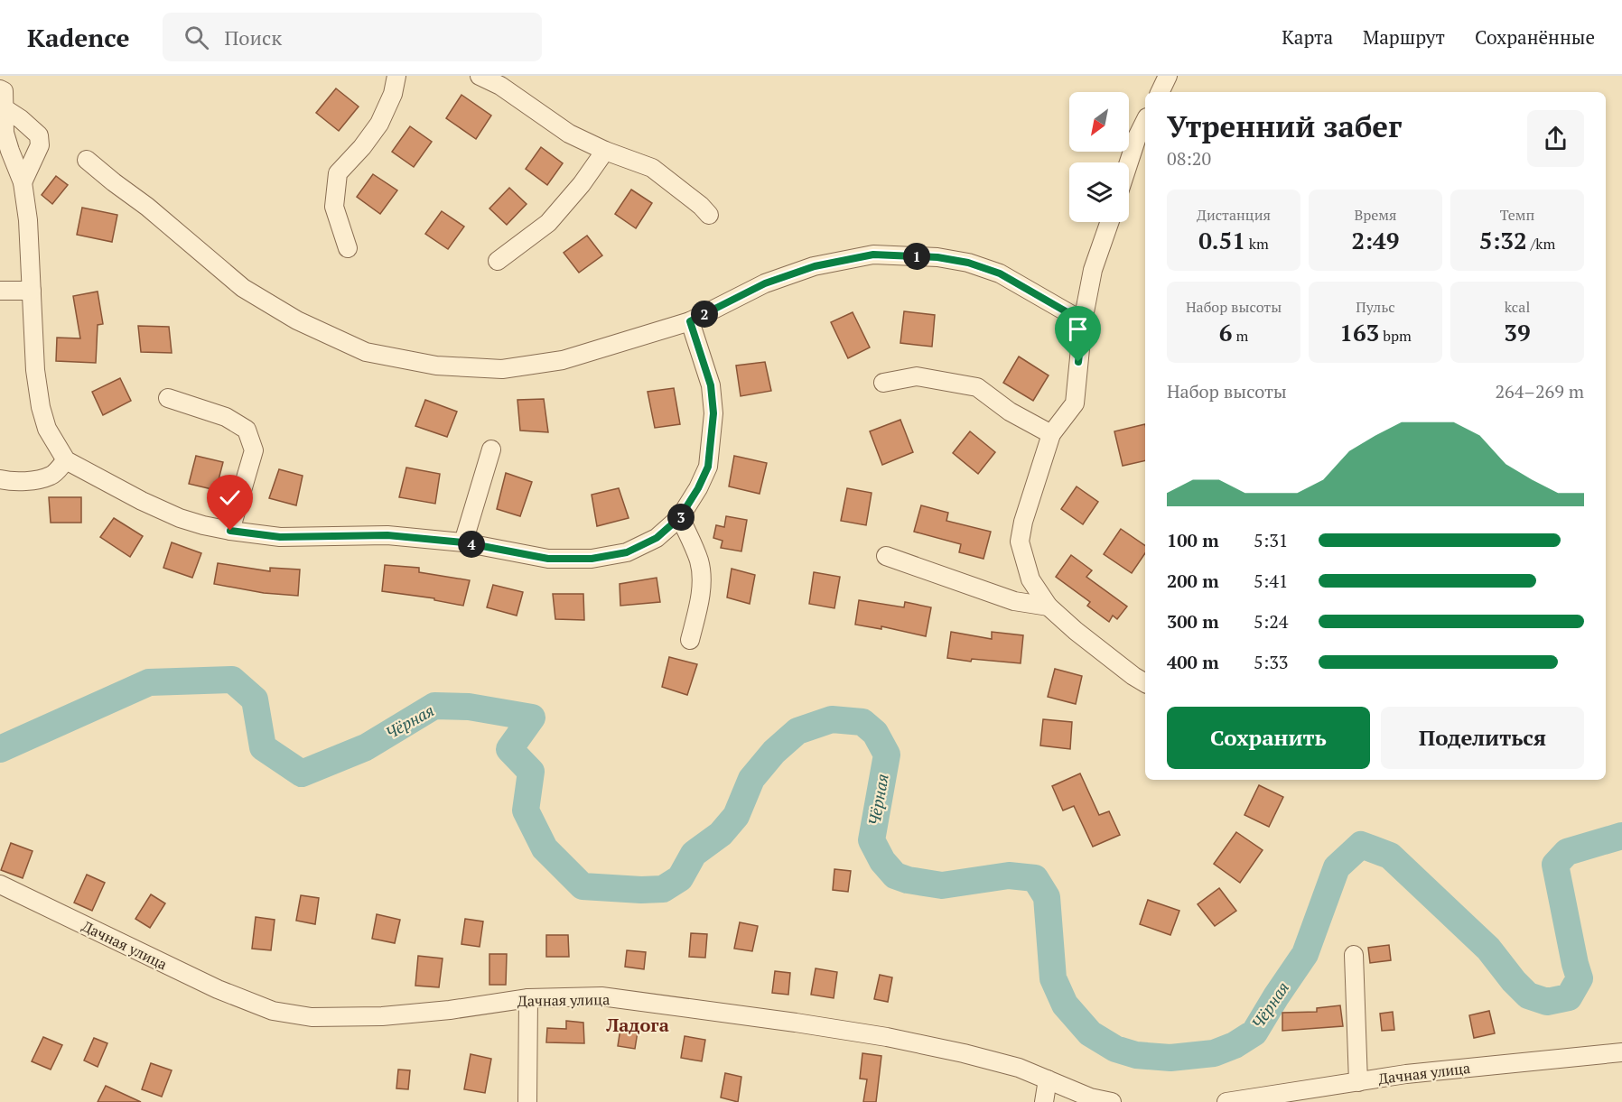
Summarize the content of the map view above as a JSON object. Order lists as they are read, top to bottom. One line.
{"streets":{"street":["Дачная улица"]},"districts":["Ладога"],"water":["Чёрная"],"north":"bottom left","page":{"header":"Kadence","search":"Поиск","nav":["Карта","Маршрут","Сохранённые"],"heading":["Утренний забег","08:20"],"stats":[["Дистанция","0.51 km"],["Время","2:49"],["Темп","5:32 /km"],["Набор высоты","6 m"],["Пульс","163 bpm"],["kcal","39"]],"pins":["1","2","3","4"],"chart":["Набор высоты","264–269 m"],"list":[{"name":"100 m","note":"5:31"},{"name":"200 m","note":"5:41"},{"name":"300 m","note":"5:24"},{"name":"400 m","note":"5:33"}],"buttons":["Сохранить","Поделиться"]}}
